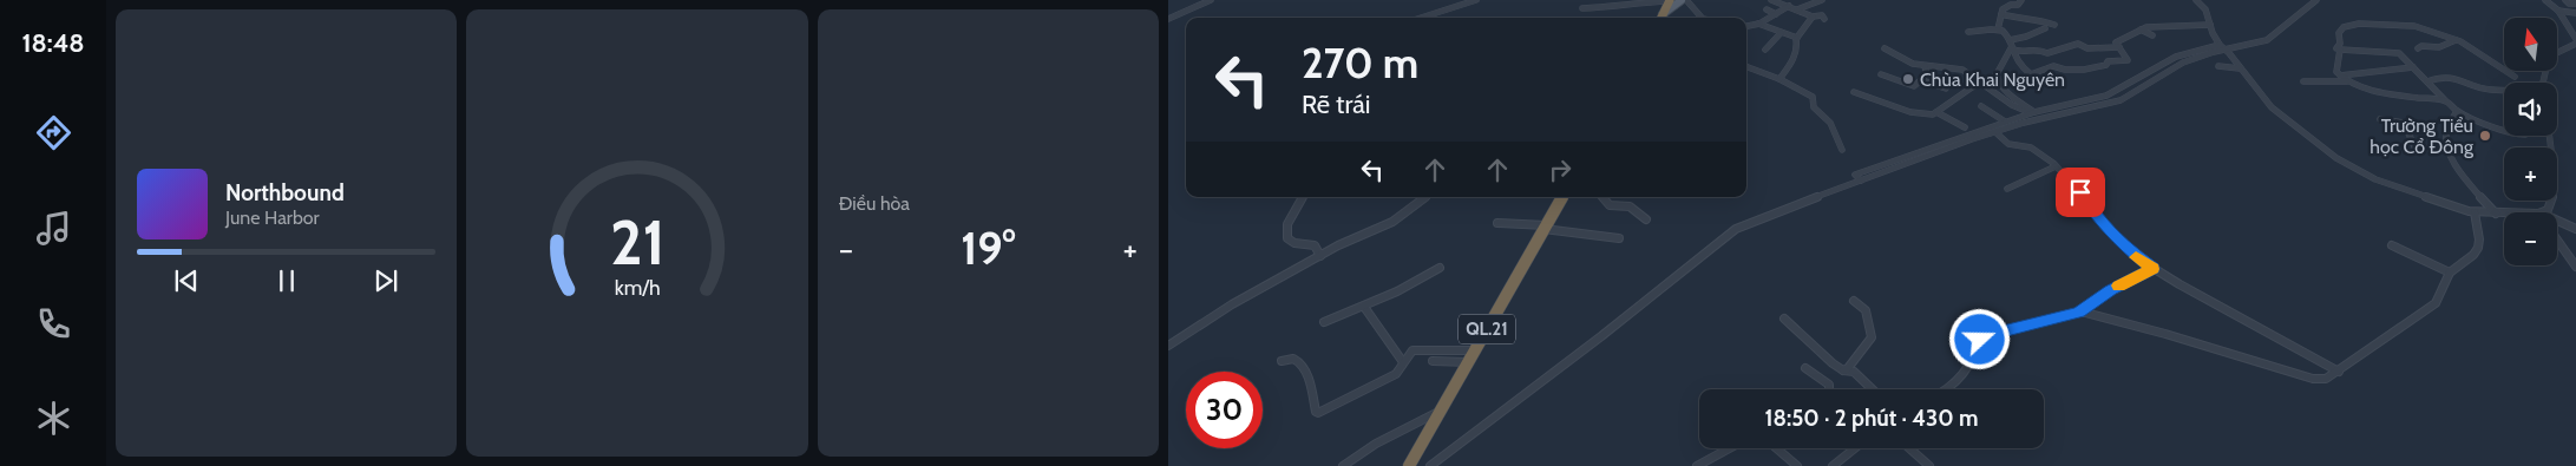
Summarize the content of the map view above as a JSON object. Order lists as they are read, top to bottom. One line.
{"streets":{"highway":["QL.21"]},"places":["Chùa Khai Nguyên","Trường Tiểu học Cổ Đông"],"north":"top","page":{"tabs":"18:48","tile":"Điều hòa","map_buttons":["+","−"],"turn":["270 m","Rẽ trái"],"song":["Northbound","June Harbor"],"heat":["−","19°","+"],"limit":"30","trip":"18:50 · 2 phút · 430 m","gauge":["21","km/h"]}}
